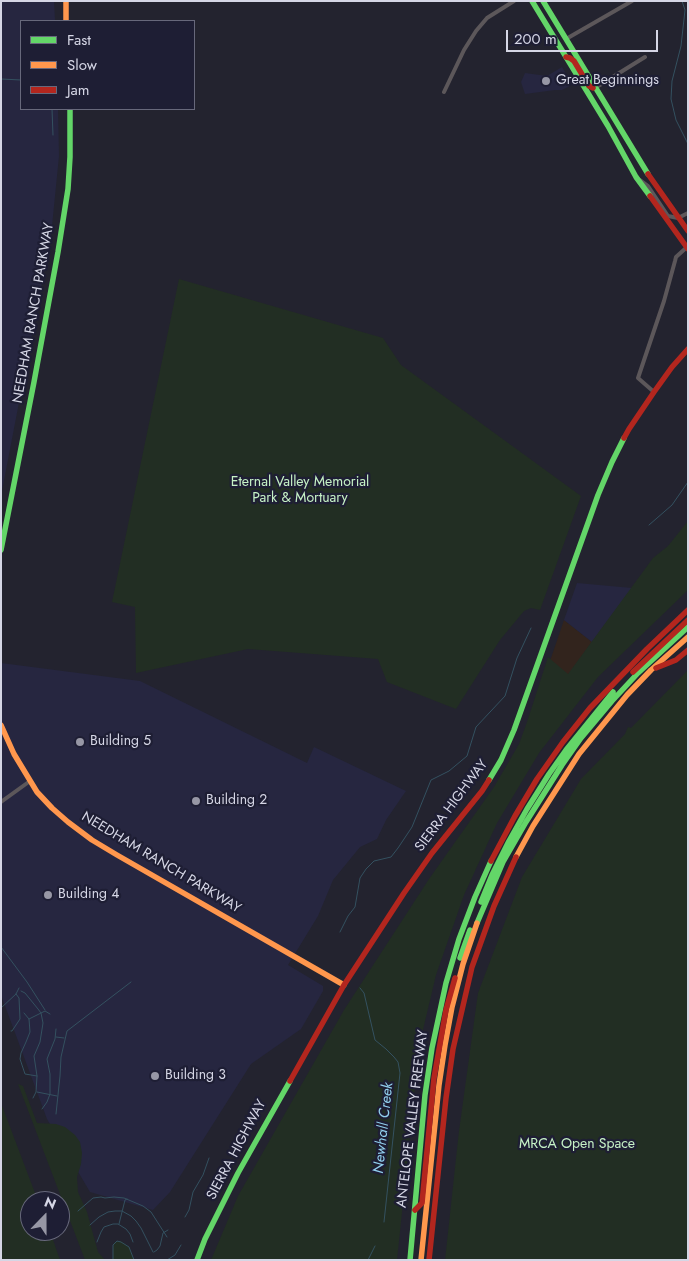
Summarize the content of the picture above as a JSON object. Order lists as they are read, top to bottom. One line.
{"streets":{"main road":["NEEDHAM RANCH PARKWAY","SIERRA HIGHWAY","ANTELOPE VALLEY FREEWAY"]},"crossings":[["NEEDHAM RANCH PARKWAY","SIERRA HIGHWAY"]],"water":["Newhall Creek"],"parks":["Eternal Valley Memorial Park & Mortuary","MRCA Open Space"],"places":["Great Beginnings","Building 5","Building 2","Building 4","Building 3"],"legend":["Fast","Slow","Jam"],"scale_bar":"200 m","north":"top"}
